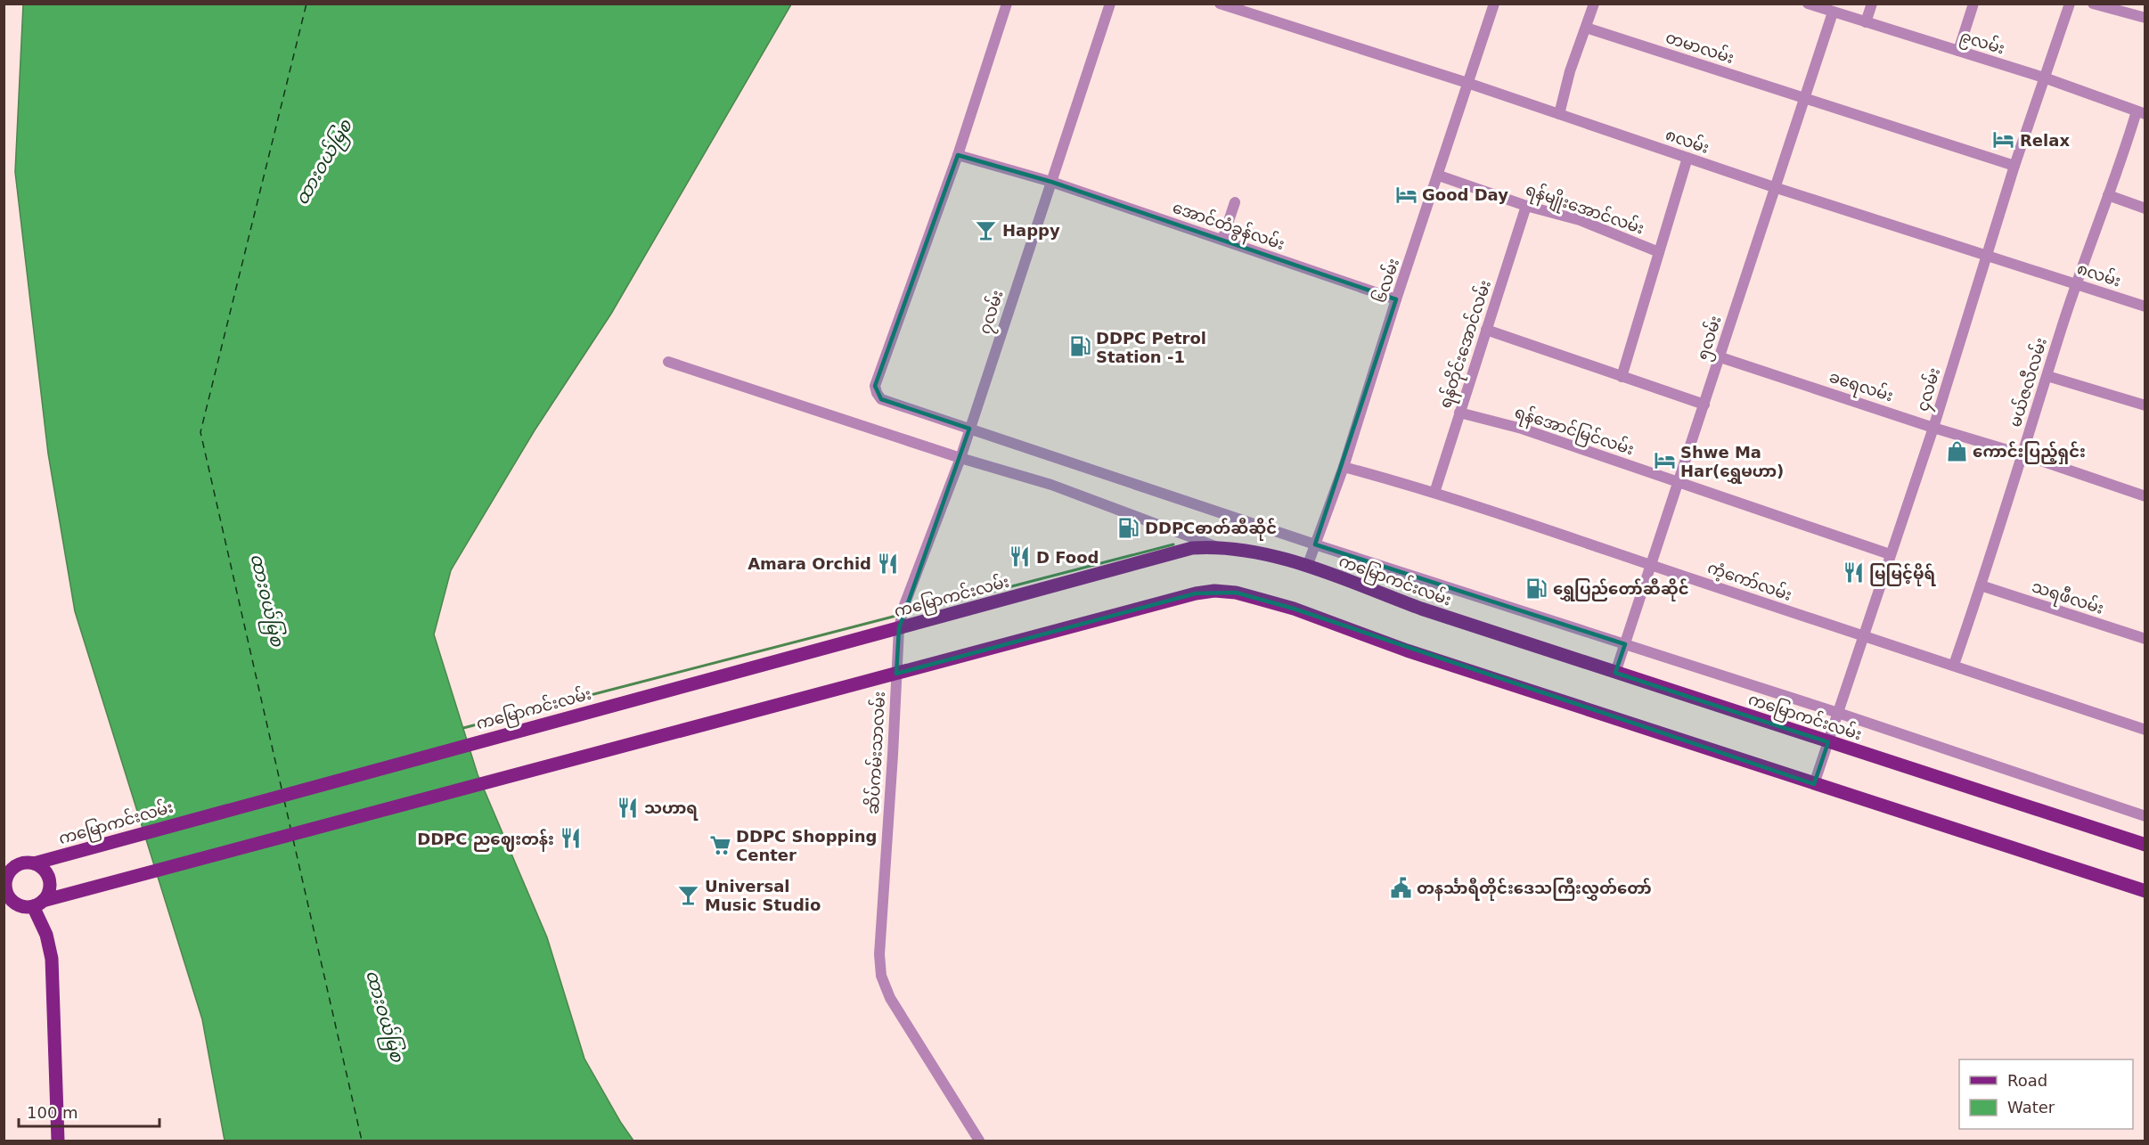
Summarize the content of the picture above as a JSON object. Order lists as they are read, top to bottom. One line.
{"streets":{"main road":["ကမြောကင်းလမ်း"],"street":["၉လမ်း","တမာလမ်း","၈လမ်း","ရန်မျိုးအောင်လမ်း","အောင်တံခွန်လမ်း","၆လမ်း","၇လမ်း","၅လမ်း","ရန်တိုင်းအောင်လမ်း","မယ်ဇလီလမ်း","ခရေလမ်း","၄လမ်း","ရန်အောင်မြင်လမ်း","ကံ့ကော်လမ်း","သရဖီလမ်း","ဆိပ်ကမ်းသာလမ်း"]},"crossings":[["၉လမ်း","၅လမ်း"],["၉လမ်း","မယ်ဇလီလမ်း"],["၉လမ်း","၄လမ်း"],["တမာလမ်း","၅လမ်း"],["တမာလမ်း","၄လမ်း"],["၈လမ်း","၆လမ်း"],["၈လမ်း","၅လမ်း"],["၈လမ်း","မယ်ဇလီလမ်း"],["၈လမ်း","၄လမ်း"],["ရန်မျိုးအောင်လမ်း","၆လမ်း"],["ရန်မျိုးအောင်လမ်း","ရန်တိုင်းအောင်လမ်း"],["အောင်တံခွန်လမ်း","၆လမ်း"],["အောင်တံခွန်လမ်း","၇လမ်း"],["၆လမ်း","ကမြောကင်းလမ်း"],["၆လမ်း","ကံ့ကော်လမ်း"],["၇လမ်း","ကမြောကင်းလမ်း"],["၇လမ်း","ဆိပ်ကမ်းသာလမ်း"],["၅လမ်း","ခရေလမ်း"],["၅လမ်း","ရန်အောင်မြင်လမ်း"],["၅လမ်း","ကမြောကင်းလမ်း"],["၅လမ်း","ကံ့ကော်လမ်း"],["ရန်တိုင်းအောင်လမ်း","ရန်အောင်မြင်လမ်း"],["ရန်တိုင်းအောင်လမ်း","ကံ့ကော်လမ်း"],["မယ်ဇလီလမ်း","ခရေလမ်း"],["မယ်ဇလီလမ်း","ကံ့ကော်လမ်း"],["မယ်ဇလီလမ်း","သရဖီလမ်း"],["ခရေလမ်း","၄လမ်း"],["၄လမ်း","ရန်အောင်မြင်လမ်း"],["၄လမ်း","ကမြောကင်းလမ်း"],["၄လမ်း","ကံ့ကော်လမ်း"],["ကမြောကင်းလမ်း","ဆိပ်ကမ်းသာလမ်း"]],"water":["ထားဝယ်မြစ"],"places":{"hotel":["Relax","Good Day","Shwe Ma Har(‌‌ရွှေမဟာ)"],"bar":["Happy","Universal Music Studio"],"fuel station":["DDPC Petrol Station -1","DDPCဓာတ်ဆီဆိုင်","ရွှေပြည်တော်ဆီဆိုင်"],"shop":["ကောင်းပြည့်ရှင်း"],"restaurant":["D Food","Amara Orchid","မြမြင့်မိုရ်","သဟာရ","DDPC ညဈေးတန်း"],"supermarket":["DDPC Shopping Center"],"public building":["တနင်္သာရီတိုင်းဒေသကြီးလွှတ်တော်"]},"legend":["Road","Water"],"scale_bar":"100 m"}
